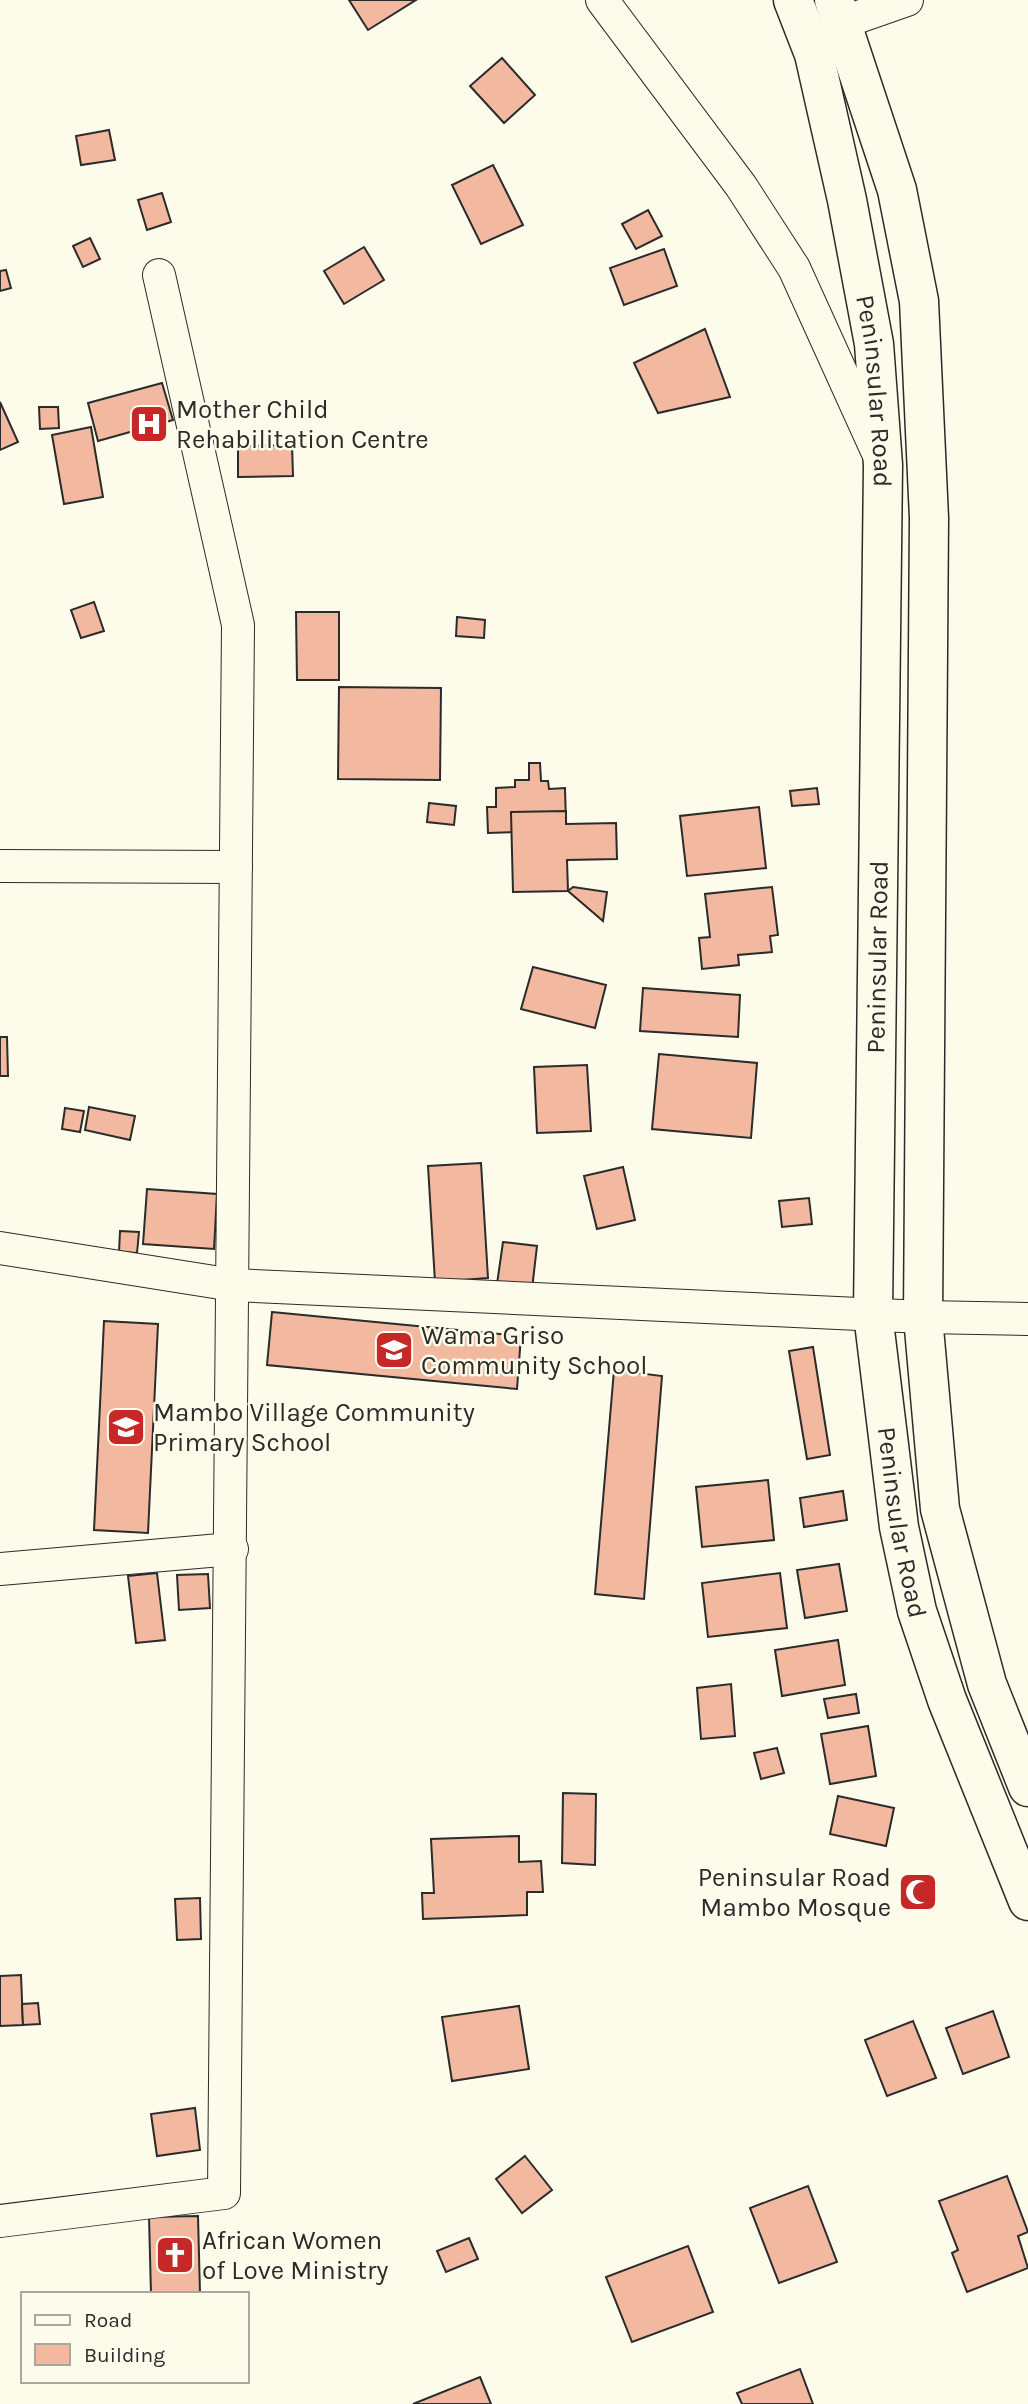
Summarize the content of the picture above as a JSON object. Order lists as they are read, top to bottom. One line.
{"streets":{"main road":["Peninsular Road"]},"places":{"hospital":["Mother Child Rehabilitation Centre"],"school or university":["Wama Griso Community School","Mambo Village Community Primary School"],"mosque":["Peninsular Road Mambo Mosque"],"church":["African Women of Love Ministry"]},"legend":["Road","Building"]}
